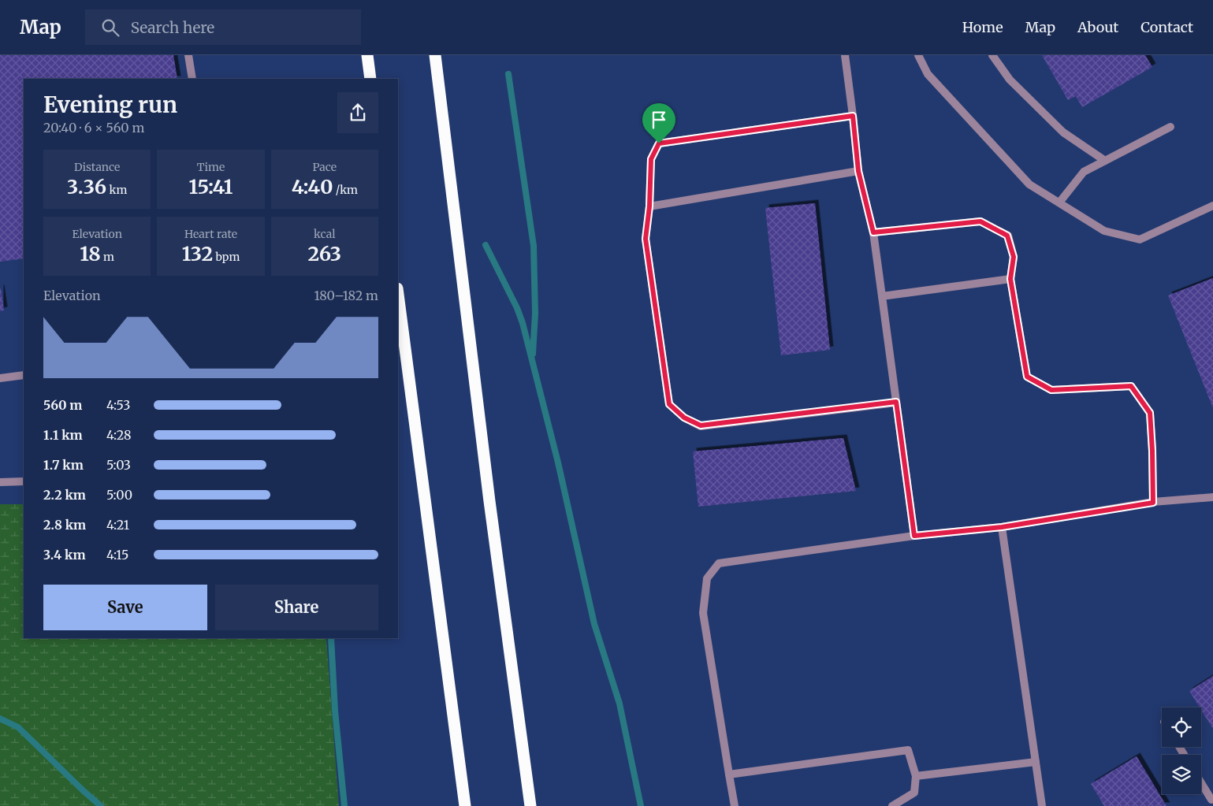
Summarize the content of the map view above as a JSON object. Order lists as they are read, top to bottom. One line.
{"page":{"header":"Map","search":"Search here","nav":["Home","Map","About","Contact"],"heading":["Evening run","20:40 · 6 × 560 m"],"stats":[["Distance","3.36 km"],["Time","15:41"],["Pace","4:40 /km"],["Elevation","18 m"],["Heart rate","132 bpm"],["kcal","263"]],"chart":["Elevation","180–182 m"],"list":[{"name":"560 m","note":"4:53"},{"name":"1.1 km","note":"4:28"},{"name":"1.7 km","note":"5:03"},{"name":"2.2 km","note":"5:00"},{"name":"2.8 km","note":"4:21"},{"name":"3.4 km","note":"4:15"}],"buttons":["Save","Share"]}}
